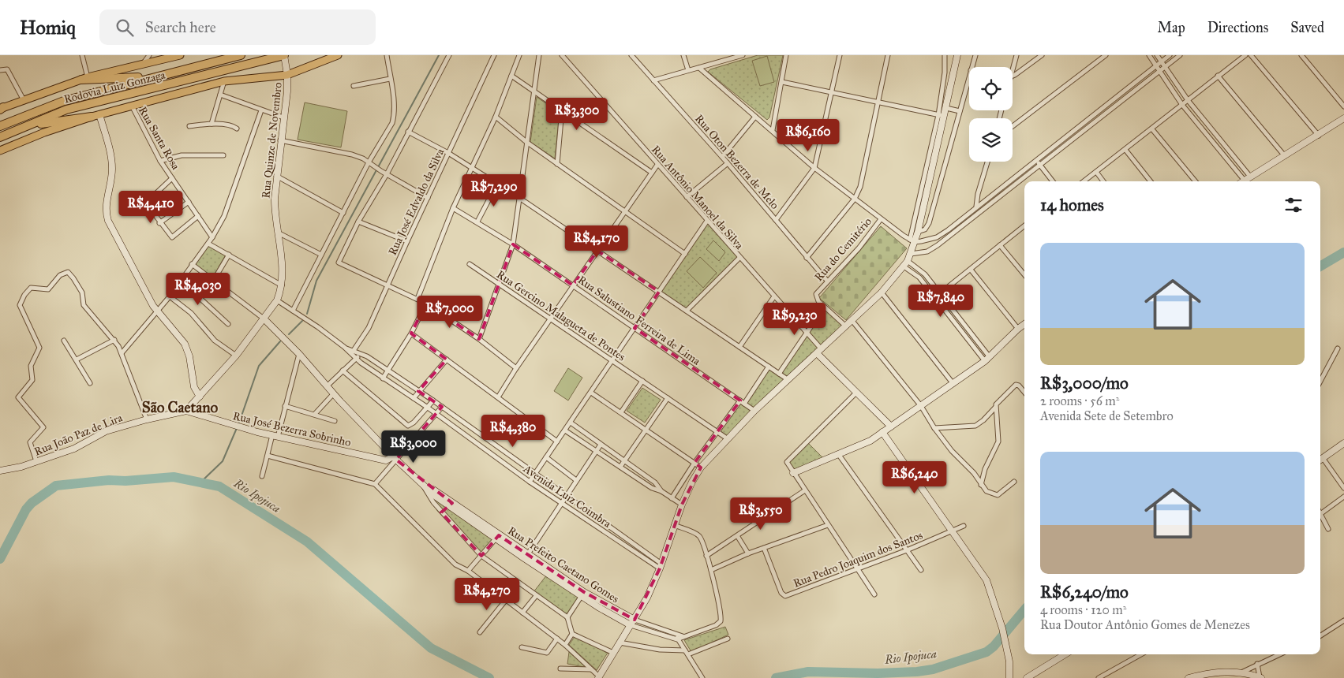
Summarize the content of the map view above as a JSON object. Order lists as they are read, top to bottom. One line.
{"streets":{"highway":["Rodovia Luiz Gonzaga"],"street":["Rua Santa Rosa","Rua Quinze de Novembro","Rua Oton Bezerra de Melo","Rua Antônio Manoel da Silva","Rua José Edvaldo da Silva","Rua do Cemitério","Rua Gercino Malagueta de Pontes","Rua Salustiano Ferreira de Lima","Rua José Bezerra Sobrinho","Rua João Paz de Lira","Avenida Luiz Coimbra","Rua Pedro Joaquim dos Santos","Rua Prefeito Caetano Gomes"]},"crossings":[["Rodovia Luiz Gonzaga","Rua Quinze de Novembro"],["Rua Quinze de Novembro","Rua José Bezerra Sobrinho"],["Rua Quinze de Novembro","Rua João Paz de Lira"],["Rua Quinze de Novembro","Rua Prefeito Caetano Gomes"],["Rua Oton Bezerra de Melo","Rua do Cemitério"],["Rua José Edvaldo da Silva","Avenida Luiz Coimbra"],["Rua José Bezerra Sobrinho","Rua João Paz de Lira"],["Rua José Bezerra Sobrinho","Rua Prefeito Caetano Gomes"]],"districts":["São Caetano"],"water":["Rio Ipojuca"],"page":{"header":"Homiq","search":"Search here","nav":["Map","Directions","Saved"],"price":["R$3,300","R$6,160","R$7,290","R$4,410","R$4,170","R$4,030","R$7,840","R$7,000","R$9,230","R$4,380","R$3,000","R$6,240","R$3,550","R$4,270"],"heading":"14 homes","list":[{"name":"R$3,000/mo","note":"2 rooms · 56 m² · Avenida Sete de Setembro"},{"name":"R$6,240/mo","note":"4 rooms · 120 m² · Rua Doutor Antônio Gomes de Menezes"}]}}
